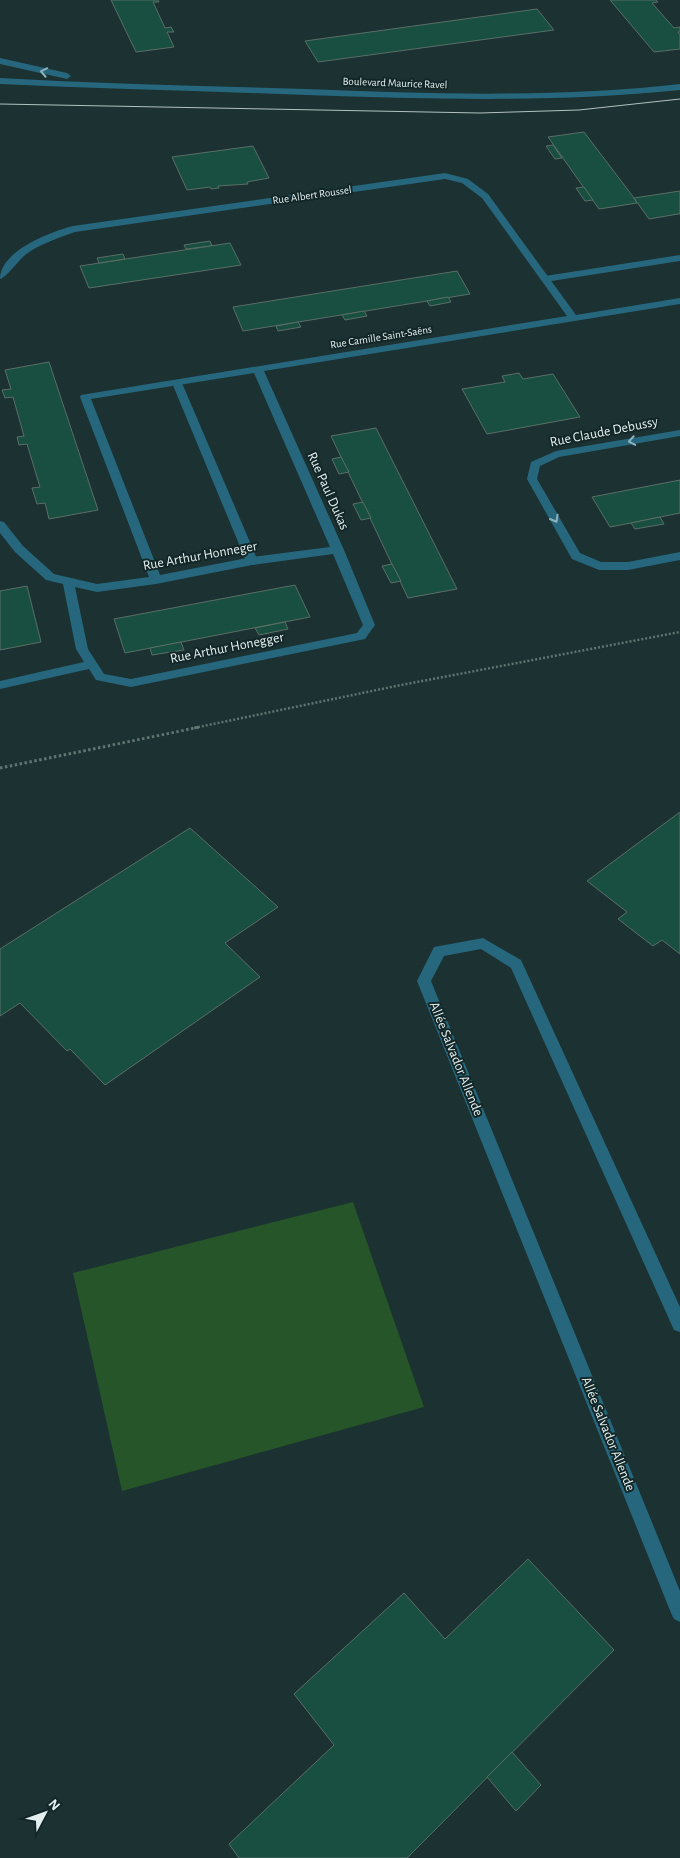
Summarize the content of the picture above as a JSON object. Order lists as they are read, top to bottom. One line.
{"streets":{"street":["Boulevard Maurice Ravel","Rue Albert Roussel","Rue Camille Saint-Saëns","Rue Claude Debussy","Rue Paul Dukas","Rue Arthur Honneger","Rue Arthur Honegger","Allée Salvador Allende"]},"crossings":[["Rue Albert Roussel","Rue Camille Saint-Saëns"],["Rue Camille Saint-Saëns","Rue Paul Dukas"],["Rue Camille Saint-Saëns","Rue Arthur Honneger"],["Rue Paul Dukas","Rue Arthur Honneger"],["Rue Paul Dukas","Rue Arthur Honegger"],["Rue Arthur Honneger","Rue Arthur Honegger"]],"north":"top right"}
